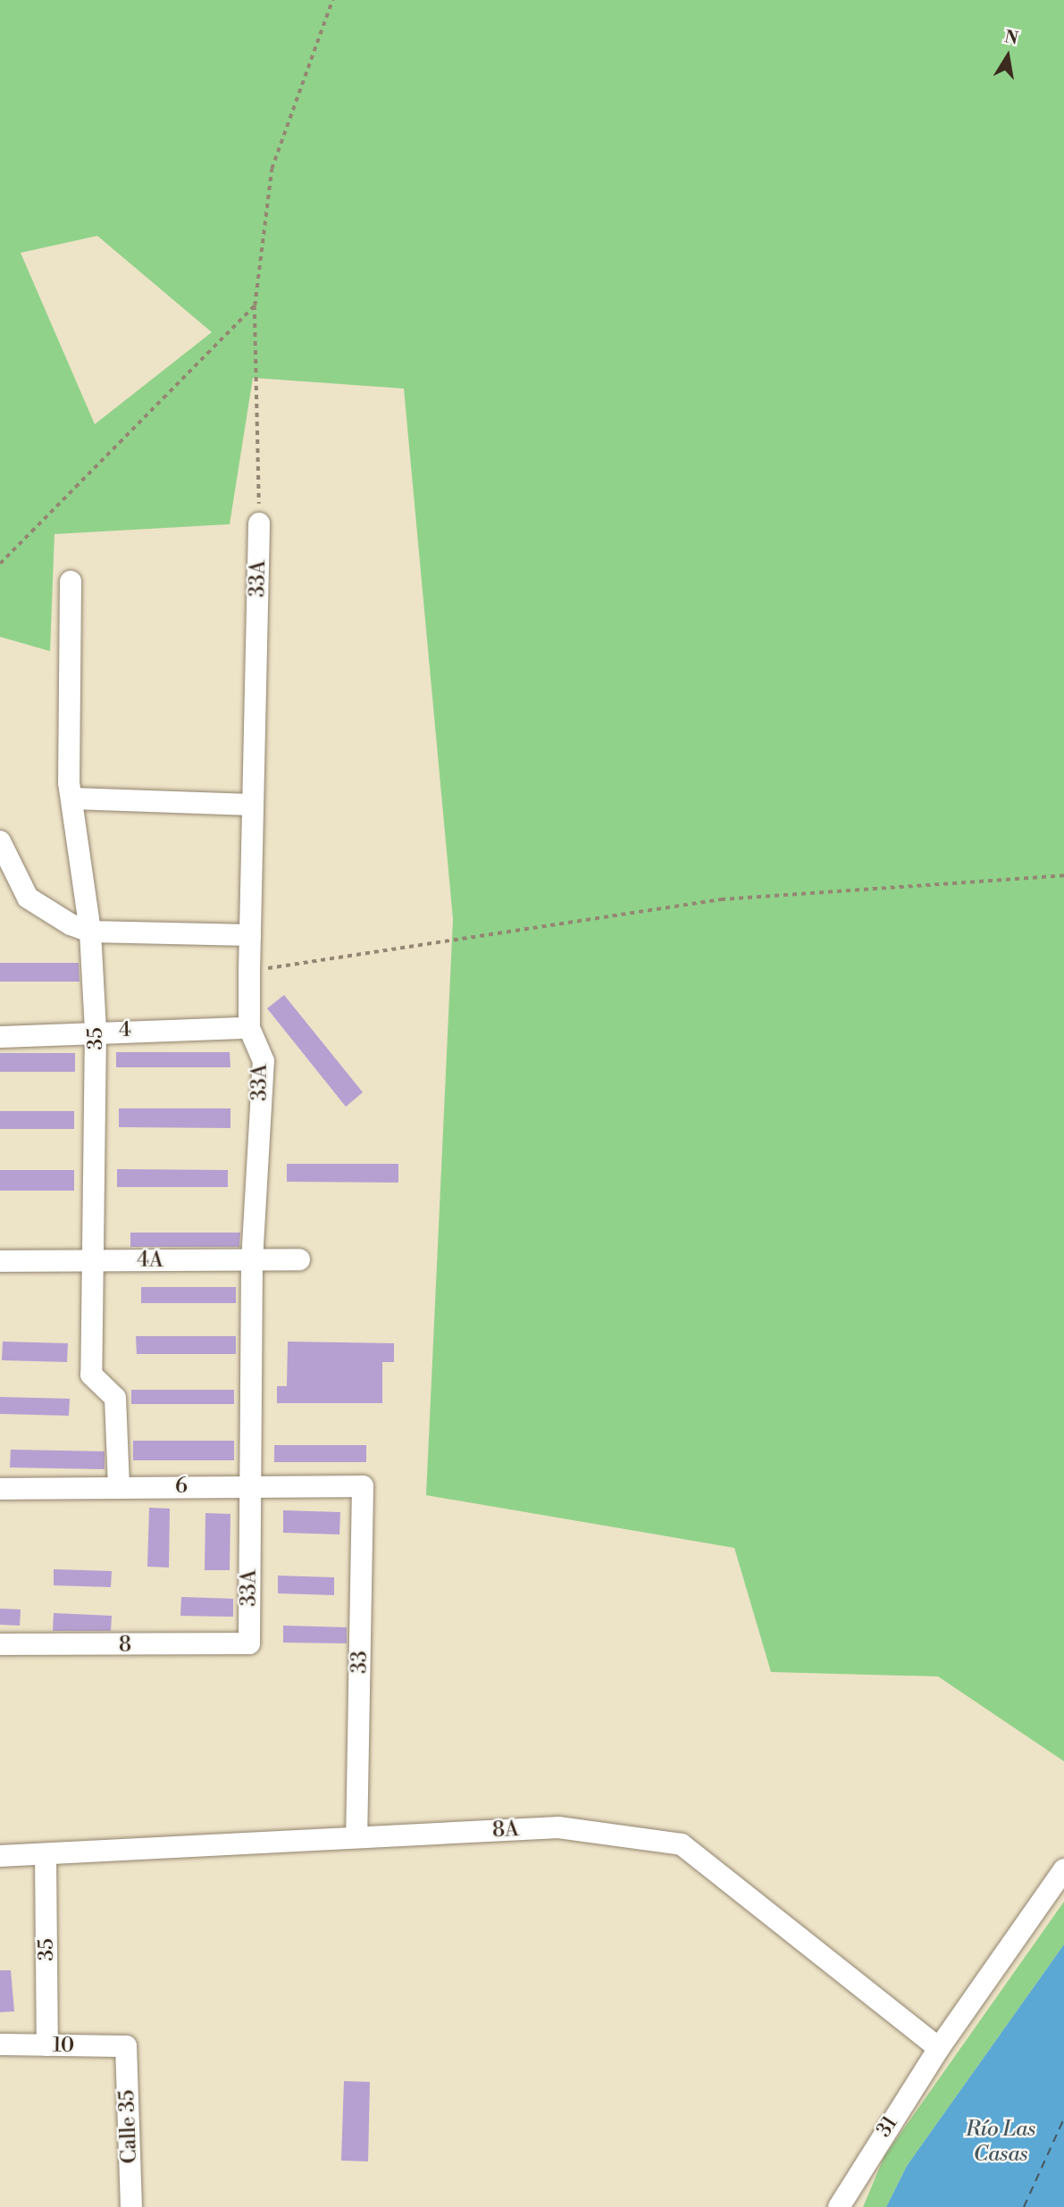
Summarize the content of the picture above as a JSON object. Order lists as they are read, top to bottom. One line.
{"streets":{"street":["33A","4","35","4A","6","8","33","8A","10","Calle 35","31"]},"crossings":[["33A","4"],["33A","4A"],["33A","6"],["33A","8"],["4","35"],["35","4A"],["35","6"],["35","8A"],["35","10"],["6","33"],["33","8A"],["8A","31"],["10","Calle 35"]],"water":["Río Las Casas"],"north":"top"}
